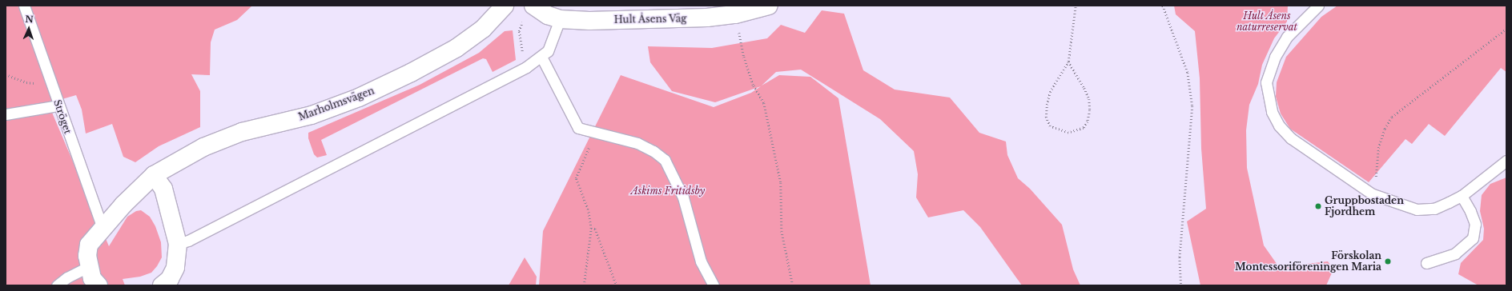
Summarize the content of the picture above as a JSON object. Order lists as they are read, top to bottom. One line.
{"streets":{"street":["Hult Åsens Väg","Marholmsvägen"],"lane":["Ströget"]},"crossings":[["Marholmsvägen","Ströget"]],"parks":["Hult Åsens naturreservat","Askims Fritidsby"],"places":["Gruppbostaden Fjordhem","Förskolan Montessoriföreningen Maria"],"north":"top"}
